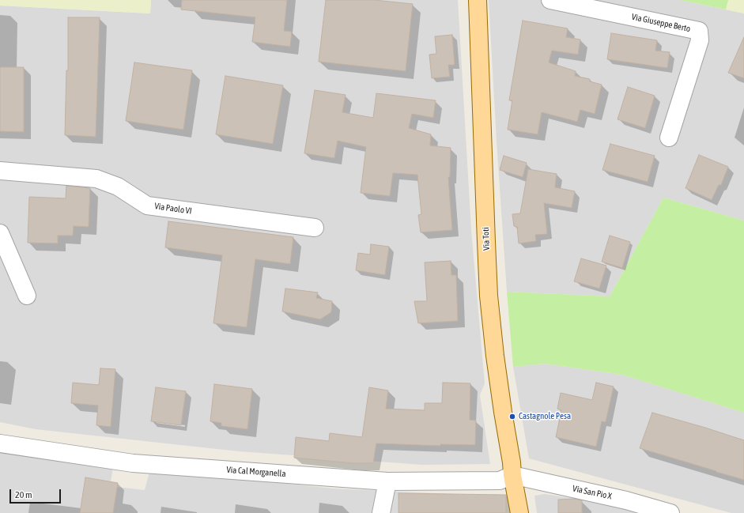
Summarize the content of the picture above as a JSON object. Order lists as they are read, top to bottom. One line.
{"streets":{"main road":["Via Toti"],"street":["Via Giuseppe Berto","Via Paolo VI","Via Cal Morganella","Via San Pio X"]},"crossings":[["Via Toti","Via Cal Morganella"],["Via Toti","Via San Pio X"],["Via Cal Morganella","Via San Pio X"]],"places":["Castagnole Pesa"],"scale_bar":"20 m"}
